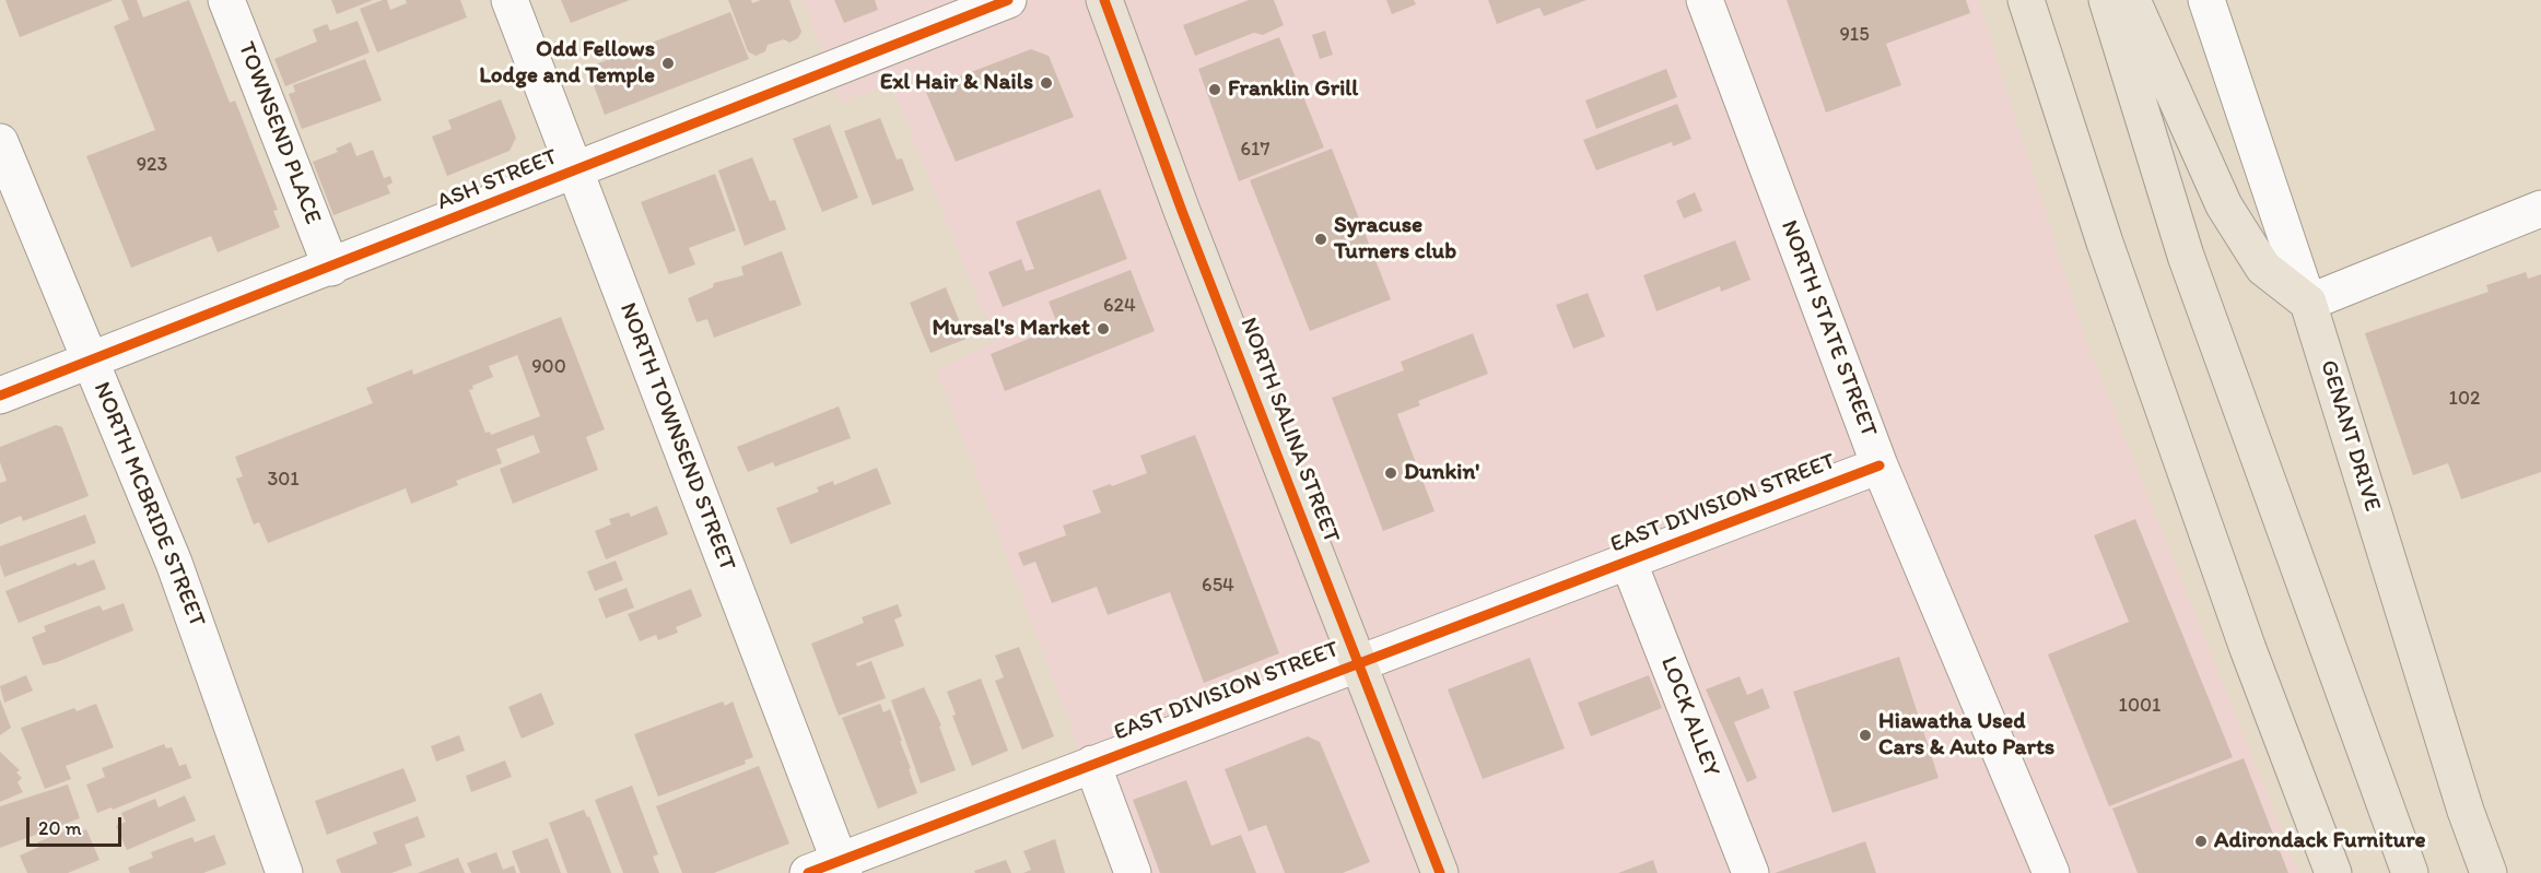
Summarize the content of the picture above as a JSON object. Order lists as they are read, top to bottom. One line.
{"streets":{"main road":["NORTH SALINA STREET","GENANT DRIVE"],"street":["TOWNSEND PLACE","ASH STREET","NORTH STATE STREET","NORTH TOWNSEND STREET","EAST DIVISION STREET","NORTH MCBRIDE STREET","LOCK ALLEY"]},"crossings":[["TOWNSEND PLACE","ASH STREET"],["ASH STREET","NORTH TOWNSEND STREET"],["ASH STREET","NORTH MCBRIDE STREET"],["NORTH STATE STREET","EAST DIVISION STREET"],["NORTH SALINA STREET","EAST DIVISION STREET"],["NORTH TOWNSEND STREET","EAST DIVISION STREET"],["EAST DIVISION STREET","LOCK ALLEY"]],"places":["Odd Fellows Lodge and Temple","Exl Hair & Nails","Franklin Grill","Syracuse Turners club","Mursal's Market","Dunkin'","Hiawatha Used Cars & Auto Parts","Adirondack Furniture"],"house_numbers":["915","617","923","624","900","102","301","654","1001"],"scale_bar":"20 m"}
